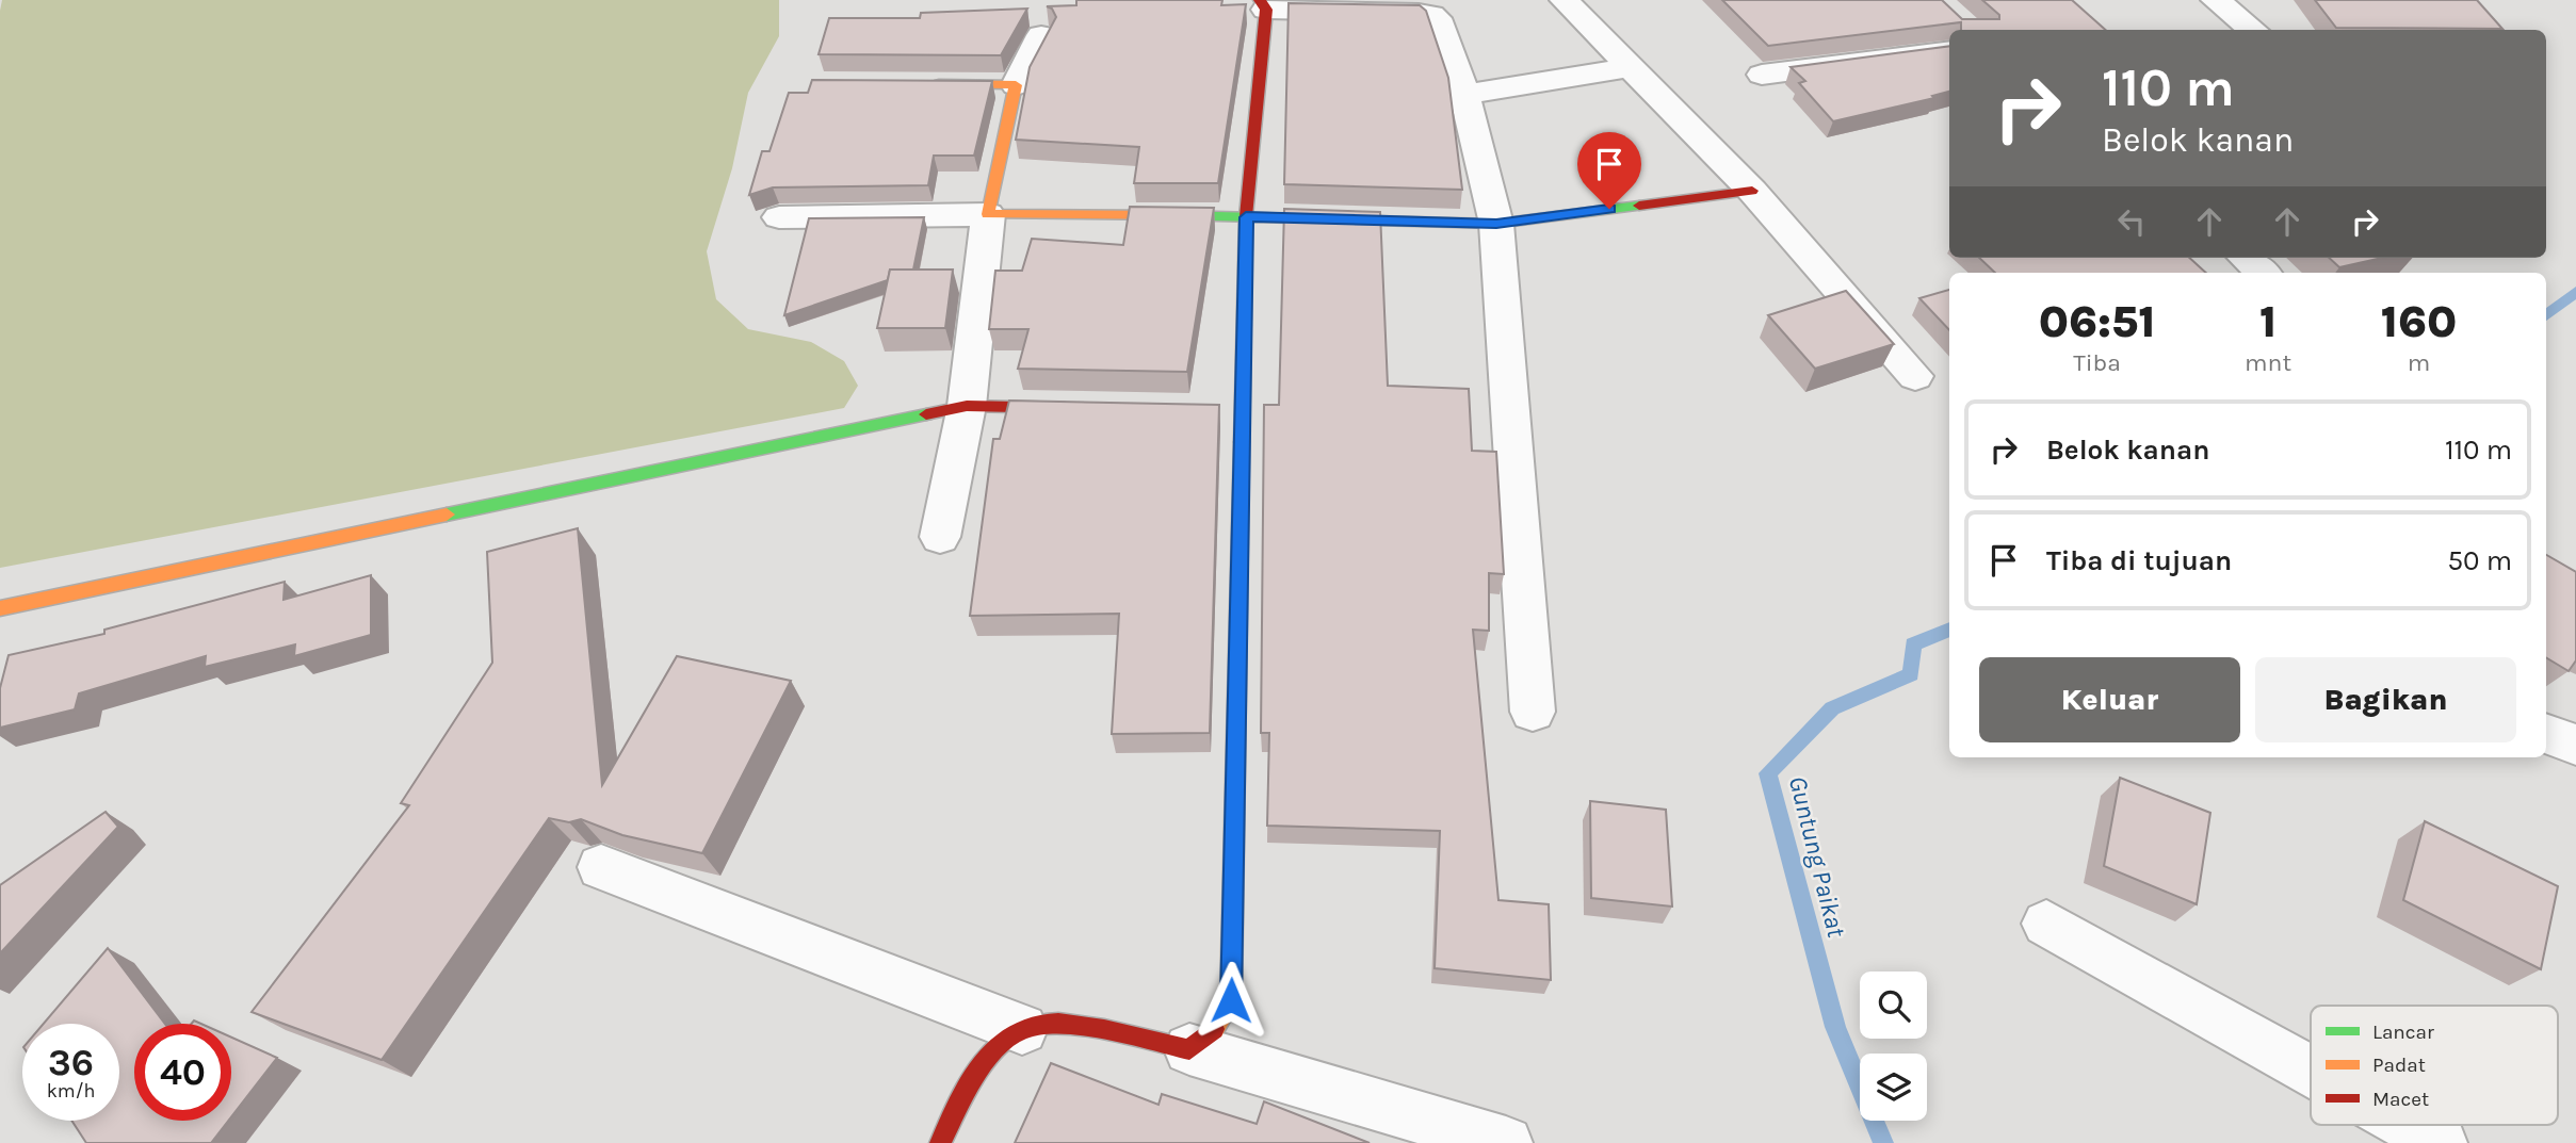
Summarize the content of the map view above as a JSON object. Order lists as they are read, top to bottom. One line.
{"water":["Guntung Paikat"],"legend":["Lancar","Padat","Macet"],"page":{"turn":["110 m","Belok kanan"],"eta":["06:51","Tiba","1","mnt","160","m"],"list":[{"name":"Belok kanan","value":"110 m"},{"name":"Tiba di tujuan","value":"50 m"}],"buttons":["Keluar","Bagikan"],"speed":"36 km/h","limit":"40"}}
